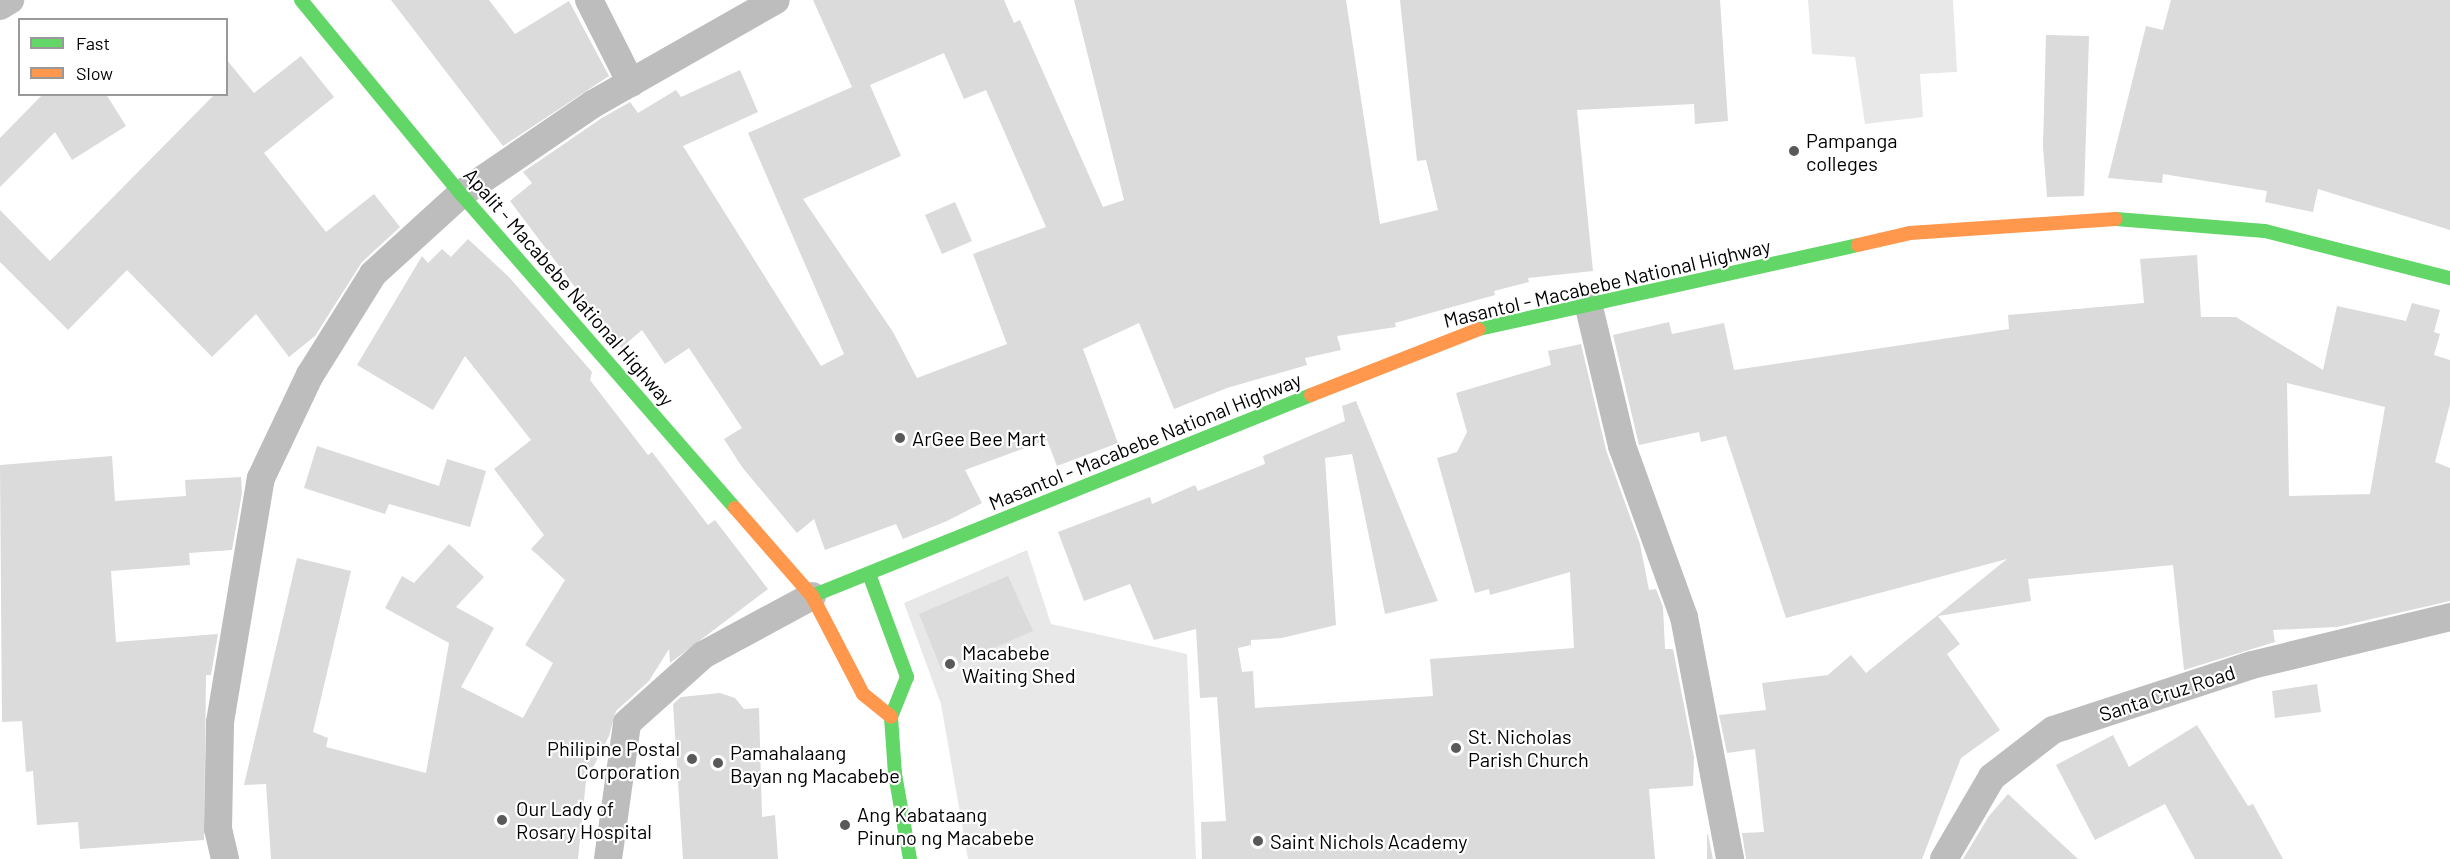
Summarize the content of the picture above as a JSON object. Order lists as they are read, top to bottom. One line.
{"streets":{"main road":["Masantol - Macabebe National Highway","Apalit - Macabebe National Highway"],"street":["Santa Cruz Road"]},"crossings":[["Masantol - Macabebe National Highway","Apalit - Macabebe National Highway"]],"places":["Pampanga colleges","ArGee Bee Mart","Macabebe Waiting Shed","St. Nicholas Parish Church","Philipine Postal Corporation","Pamahalaang Bayan ng Macabebe","Our Lady of Rosary Hospital","Ang Kabataang Pinuno ng Macabebe","Saint Nichols Academy"],"legend":["Fast","Slow"]}
